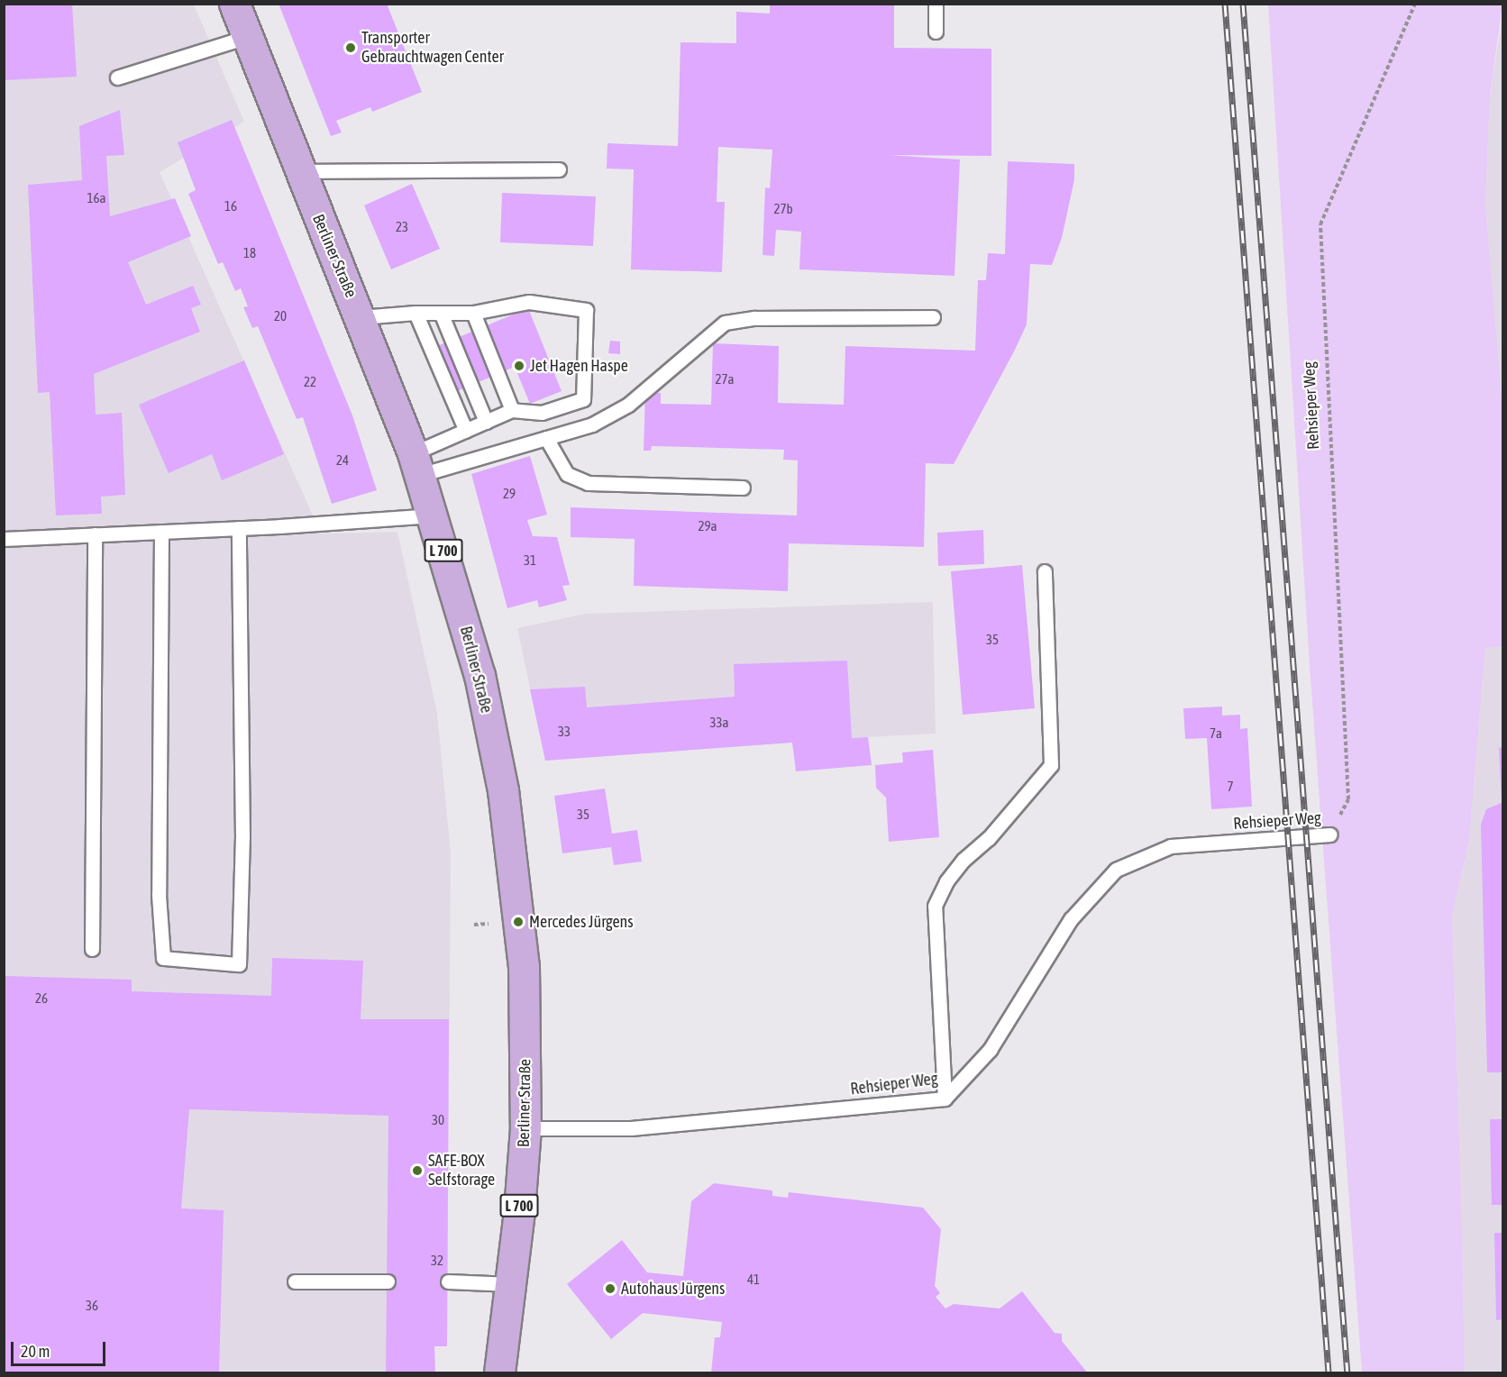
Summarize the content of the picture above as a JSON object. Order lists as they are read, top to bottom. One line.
{"streets":{"main road":["Berliner Straße","L 700"],"lane":["Rehsieper Weg"]},"crossings":[["Berliner Straße","Rehsieper Weg"]],"places":["Transporter Gebrauchtwagen Center","Jet Hagen Haspe","Mercedes Jürgens","SAFE-BOX Selfstorage","Autohaus Jürgens"],"house_numbers":["16a","16","27b","23","18","20","27a","22","24","29","29a","31","35","33a","33","7a","7","35","26","30","32","41","36"],"scale_bar":"20 m"}
